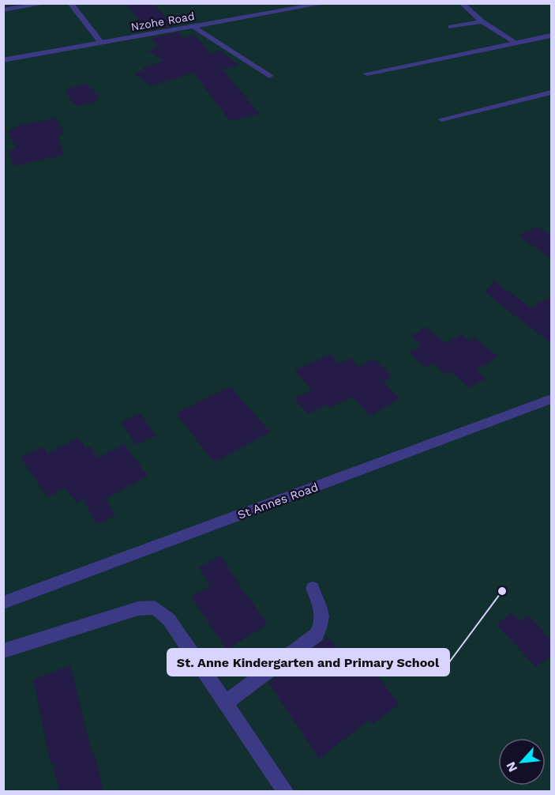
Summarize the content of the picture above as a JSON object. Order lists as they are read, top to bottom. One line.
{"streets":{"street":["Nzohe Road","St Annes Road"]},"places":["St. Anne Kindergarten and Primary School"],"north":"bottom left"}
